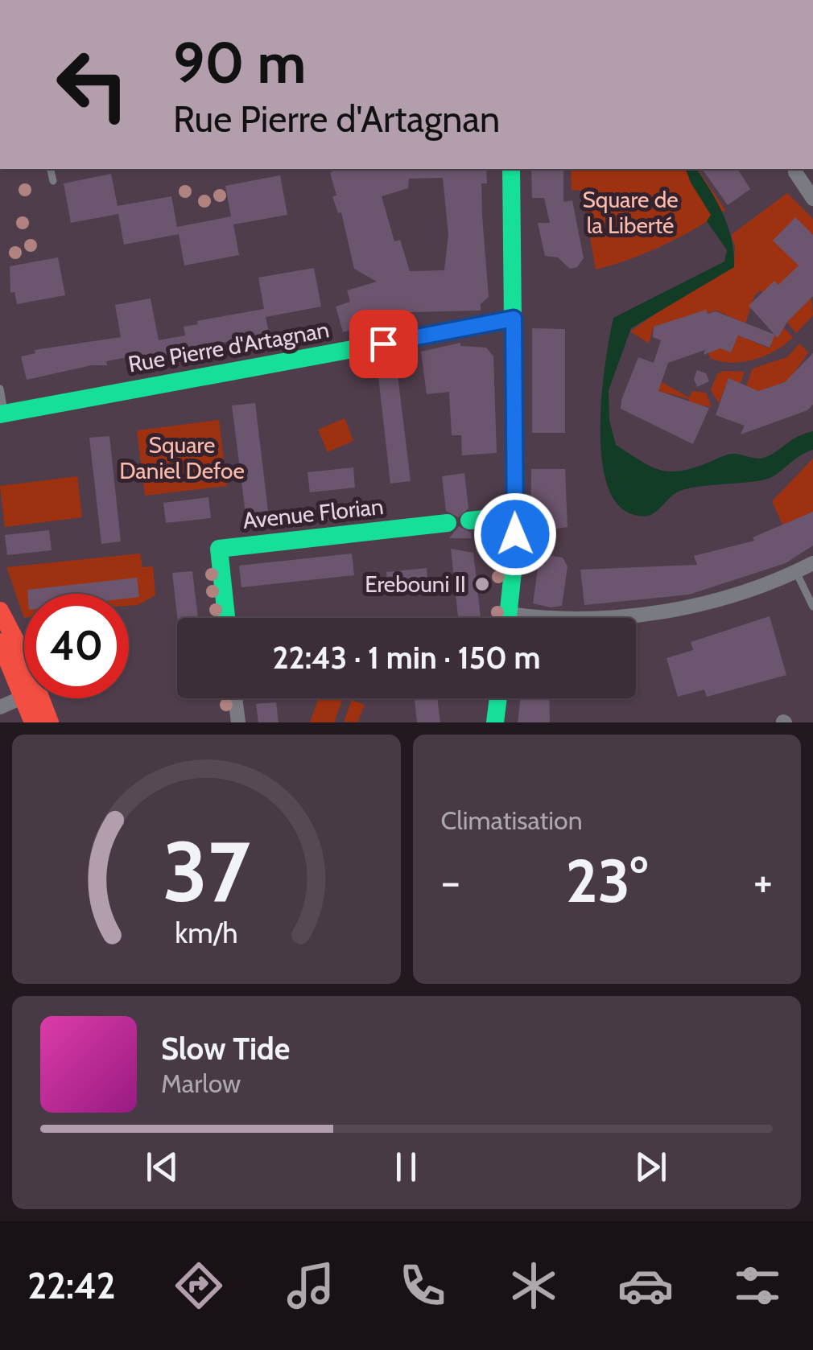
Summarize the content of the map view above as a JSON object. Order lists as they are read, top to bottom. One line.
{"streets":{"street":["Rue Pierre d'Artagnan","Avenue Florian"]},"parks":["Square de la Liberté","Square Daniel Defoe"],"places":["Erebouni II"],"page":{"turn":["90 m","Rue Pierre d'Artagnan"],"limit":"40","trip":"22:43 · 1 min · 150 m","tile":"Climatisation","heat":["−","23°","+"],"song":["Slow Tide","Marlow"],"tabs":"22:42","gauge":["37","km/h"]}}
